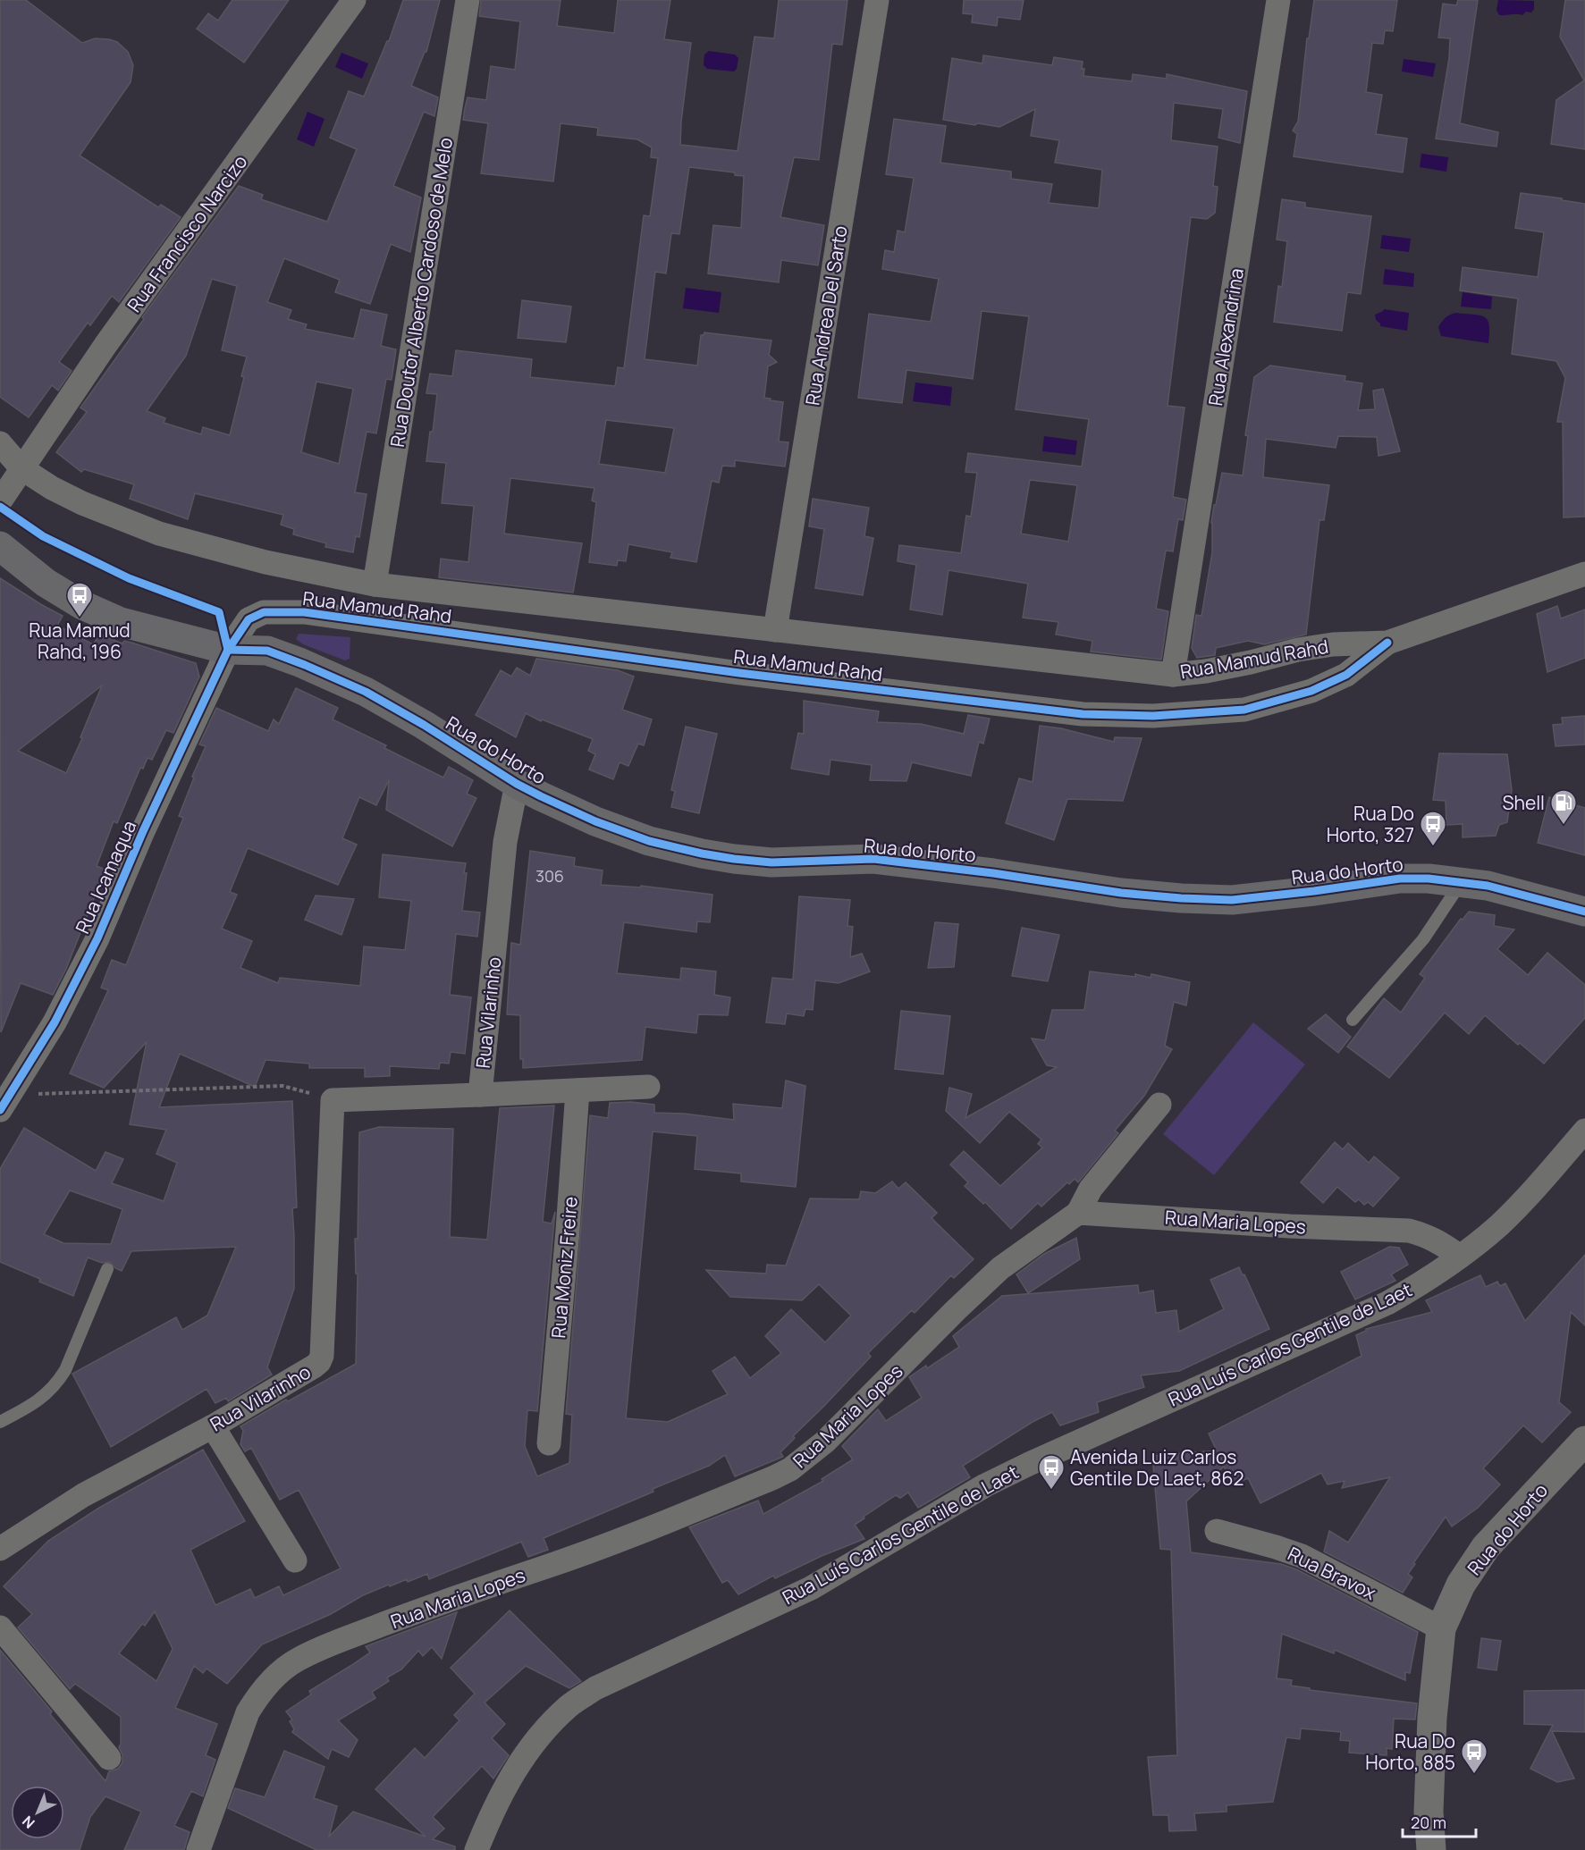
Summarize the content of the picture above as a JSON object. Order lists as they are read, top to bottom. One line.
{"streets":{"main road":["Rua do Horto"],"street":["Rua Francisco Narcizo","Rua Doutor Alberto Cardoso de Melo","Rua Andrea Del Sarto","Rua Alexandrina","Rua Mamud Rahd","Rua Icamaqua","Rua Vilarinho","Rua Maria Lopes","Rua Moniz Freire","Rua Luís Carlos Gentile de Laet","Rua Bravox"]},"crossings":[["Rua Francisco Narcizo","Rua Mamud Rahd"],["Rua Doutor Alberto Cardoso de Melo","Rua Mamud Rahd"],["Rua Andrea Del Sarto","Rua Mamud Rahd"],["Rua Alexandrina","Rua Mamud Rahd"],["Rua Mamud Rahd","Rua do Horto"],["Rua Mamud Rahd","Rua Icamaqua"],["Rua do Horto","Rua Icamaqua"],["Rua do Horto","Rua Vilarinho"],["Rua do Horto","Rua Bravox"],["Rua Maria Lopes","Rua Luís Carlos Gentile de Laet"]],"places":{"bus stop":["Rua Mamud Rahd, 196","Rua Do Horto, 327","Avenida Luiz Carlos Gentile De Laet, 862","Rua Do Horto, 885"],"fuel station":["Shell"]},"house_numbers":["306"],"scale_bar":"20 m","north":"bottom left"}
